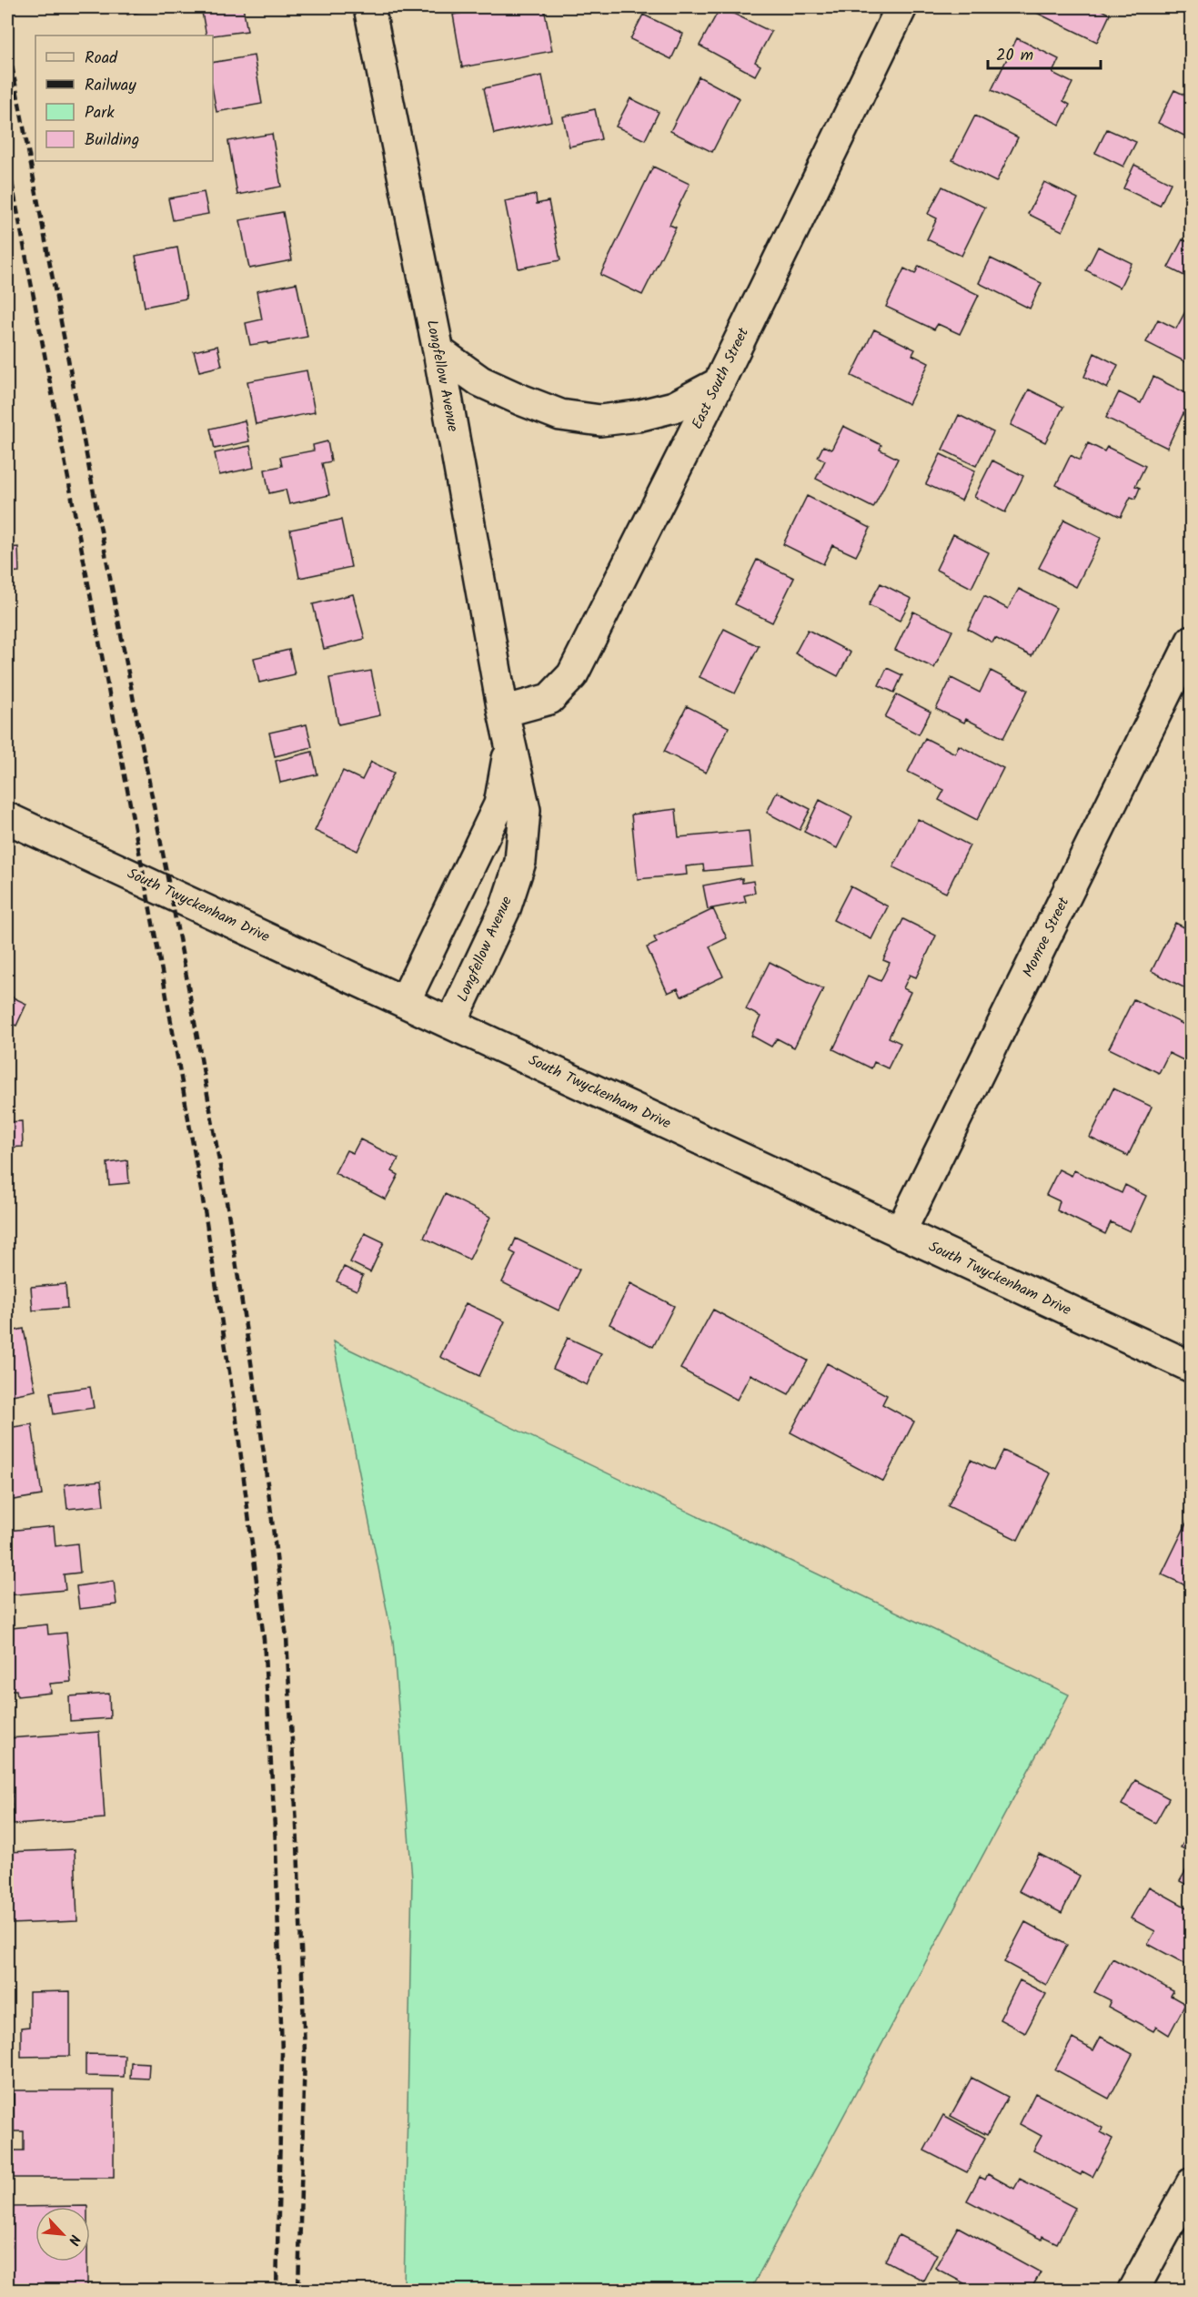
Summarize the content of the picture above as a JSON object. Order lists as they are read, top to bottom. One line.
{"streets":{"street":["Longfellow Avenue","East South Street","South Twyckenham Drive","Monroe Street"]},"crossings":[["Longfellow Avenue","East South Street"],["Longfellow Avenue","South Twyckenham Drive"],["South Twyckenham Drive","Monroe Street"]],"legend":["Road","Railway","Park","Building"],"scale_bar":"20 m","north":"bottom right"}
